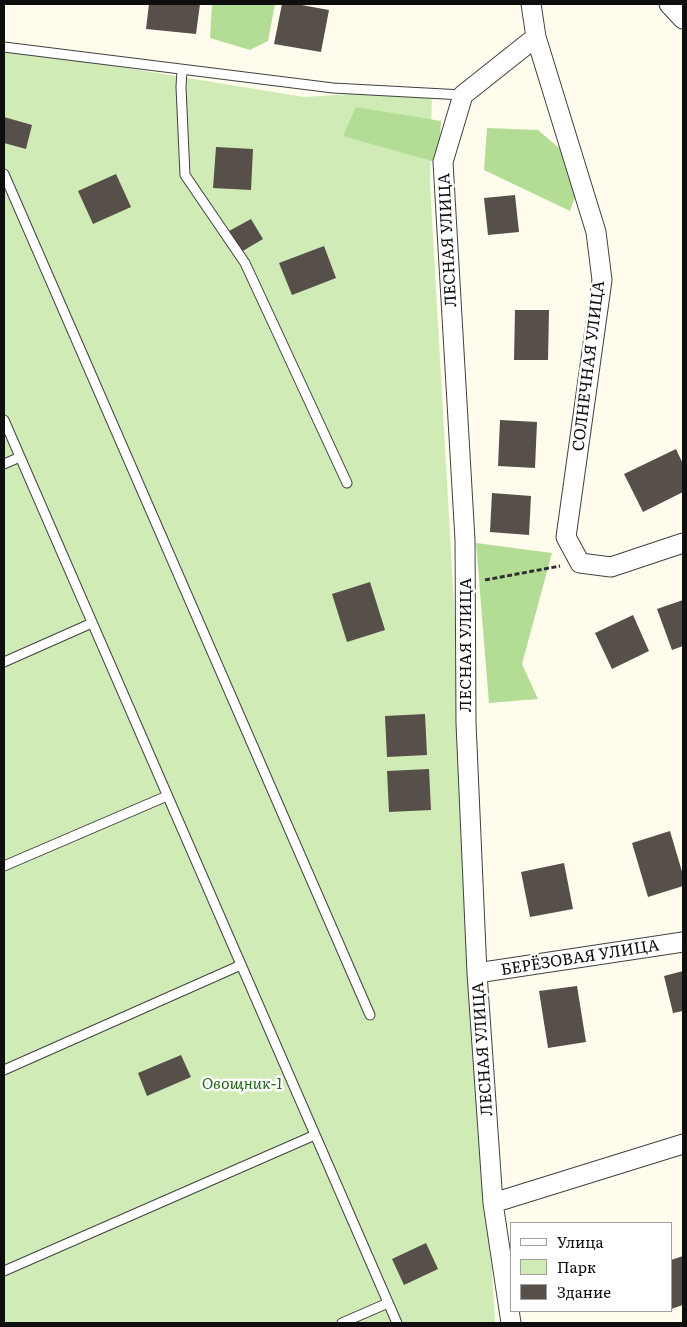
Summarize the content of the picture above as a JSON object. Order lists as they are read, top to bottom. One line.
{"streets":{"street":["ЛЕСНАЯ УЛИЦА","СОЛНЕЧНАЯ УЛИЦА","БЕРЁЗОВАЯ УЛИЦА"]},"crossings":[["ЛЕСНАЯ УЛИЦА","БЕРЁЗОВАЯ УЛИЦА"]],"parks":["Овощник-1"],"legend":["Улица","Парк","Здание"]}
